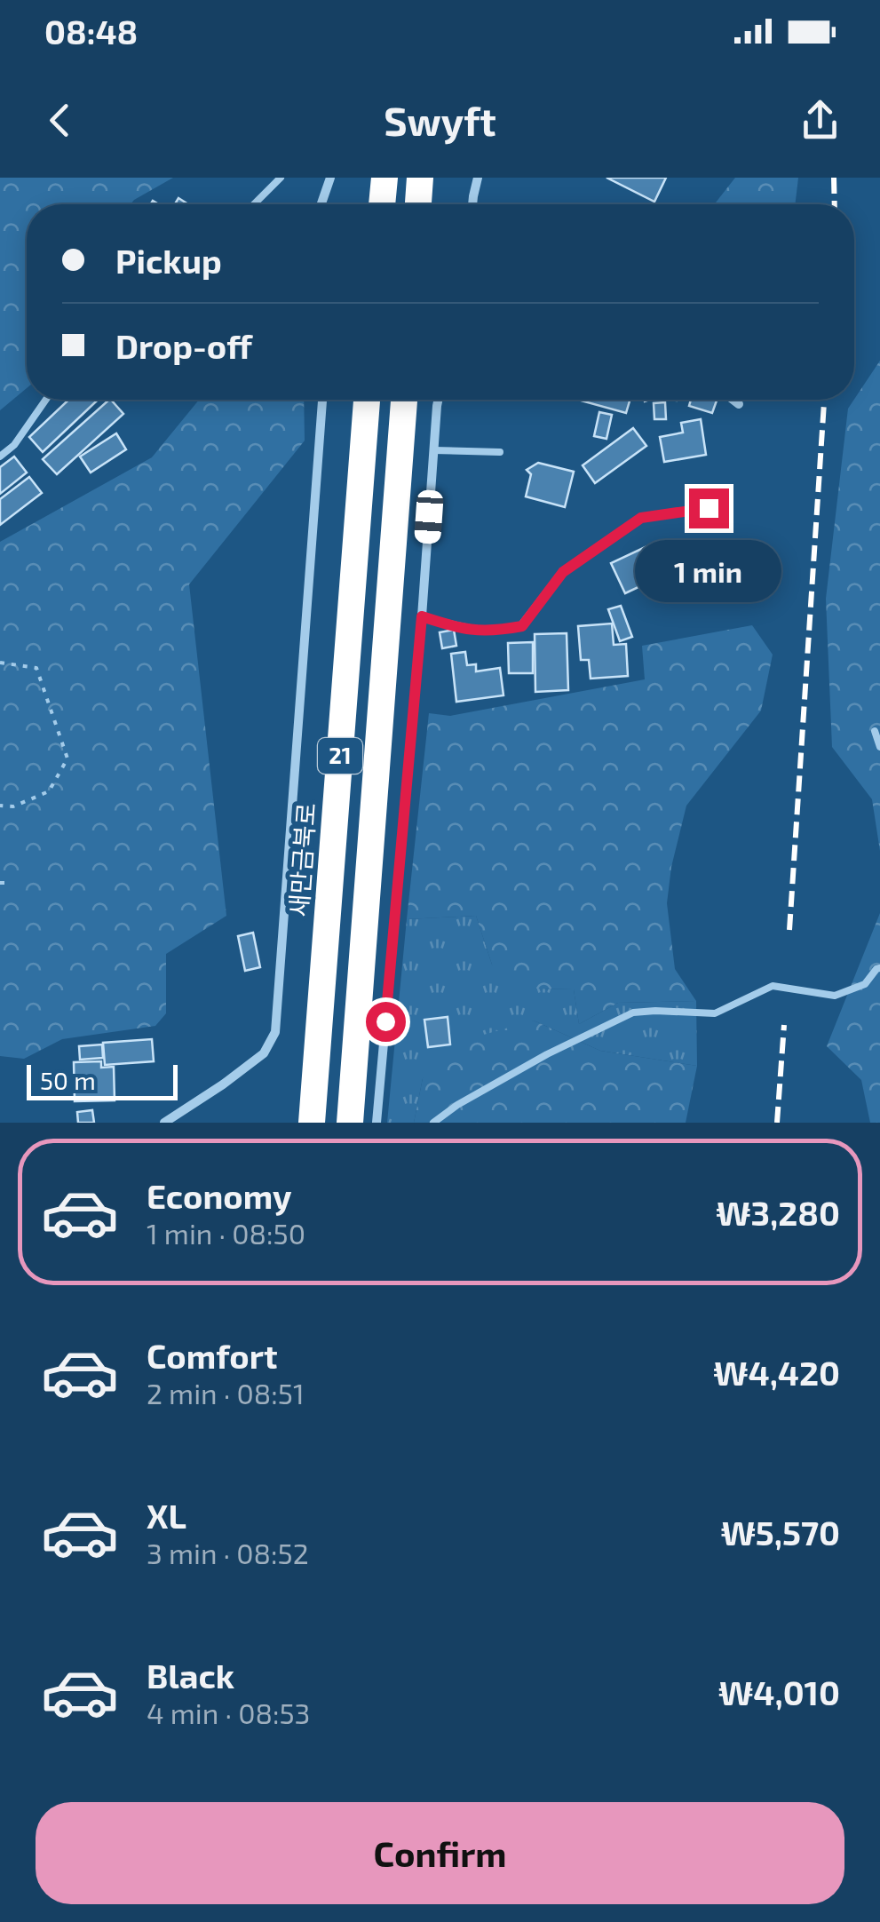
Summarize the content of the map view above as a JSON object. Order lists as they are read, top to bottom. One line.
{"streets":{"highway":["21","새만금북로"]},"scale_bar":"50 m","page":{"status":"08:48","header":"Swyft","banner":["Pickup","Drop-off"],"bubble":"1 min","scale":"50 m","list":[{"name":"Economy","note":"1 min · 08:50","value":"₩3,280"},{"name":"Comfort","note":"2 min · 08:51","value":"₩4,420"},{"name":"XL","note":"3 min · 08:52","value":"₩5,570"},{"name":"Black","note":"4 min · 08:53","value":"₩4,010"}],"buttons":"Confirm"}}
